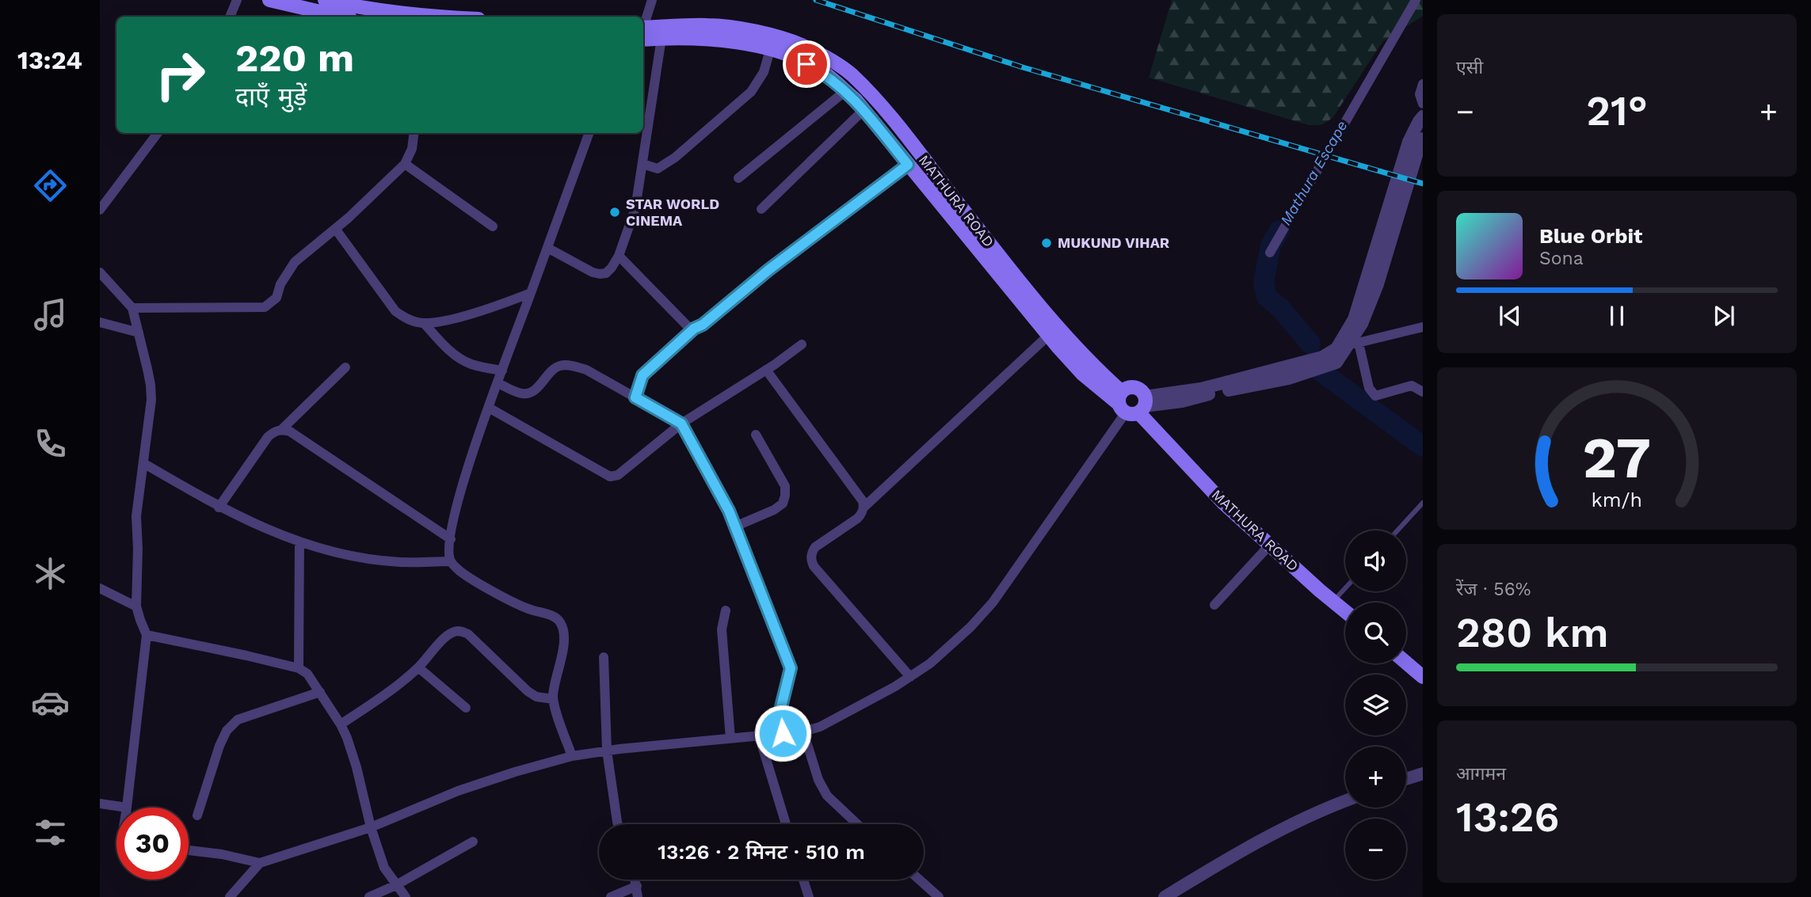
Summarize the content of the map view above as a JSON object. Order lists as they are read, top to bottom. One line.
{"streets":{"main road":["MATHURA ROAD"]},"water":["Mathura Escape"],"places":["STAR WORLD CINEMA","MUKUND VIHAR"],"page":{"tabs":"13:24","tile":["एसी",["रेंज · 56%","280 km"],["आगमन","13:26"]],"turn":["220 m","दाएँ मुड़ें"],"heat":["−","21°","+"],"song":["Blue Orbit","Sona"],"map_buttons":["+","−"],"limit":"30","trip":"13:26 · 2 मिनट · 510 m","gauge":["27","km/h"]}}
